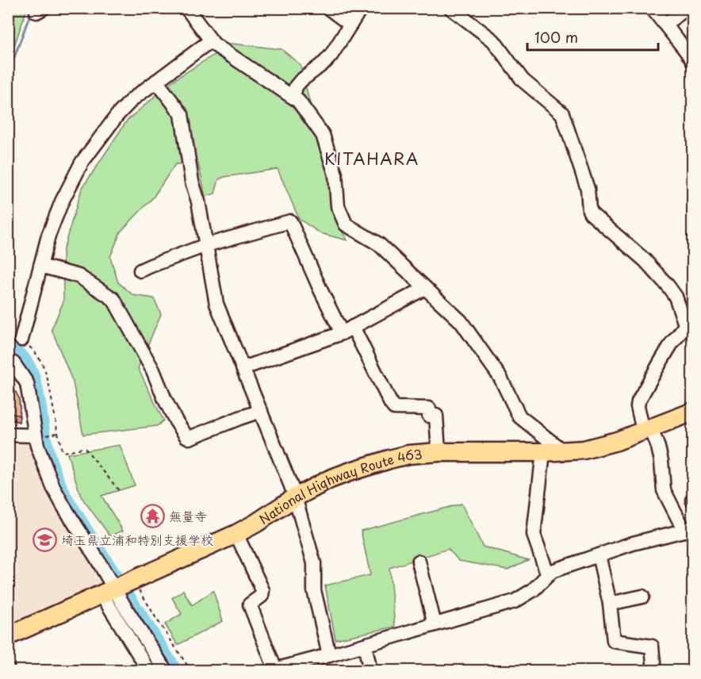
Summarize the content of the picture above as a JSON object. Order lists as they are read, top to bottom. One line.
{"streets":{"highway":["National Highway Route 463"]},"districts":["KITAHARA"],"places":{"temple":["無量寺"],"school or university":["埼玉県立浦和特別支援学校"]},"scale_bar":"100 m"}
